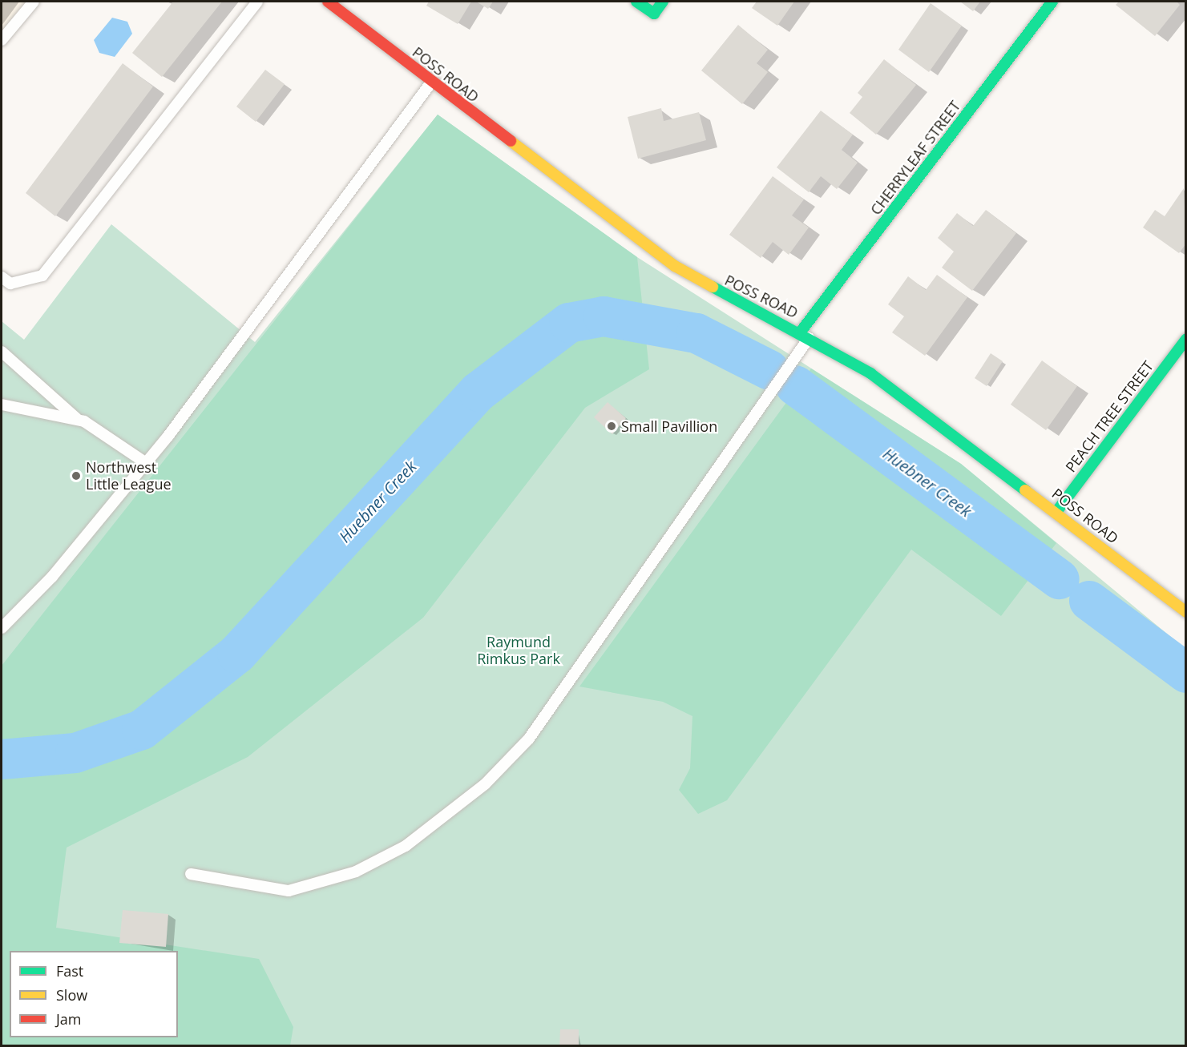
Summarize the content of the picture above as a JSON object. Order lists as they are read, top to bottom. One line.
{"streets":{"street":["POSS ROAD","CHERRYLEAF STREET","PEACH TREE STREET"]},"crossings":[["POSS ROAD","CHERRYLEAF STREET"],["POSS ROAD","PEACH TREE STREET"]],"water":["Huebner Creek"],"parks":["Raymund Rimkus Park"],"places":["Small Pavillion","Northwest Little League"],"legend":["Fast","Slow","Jam"]}
